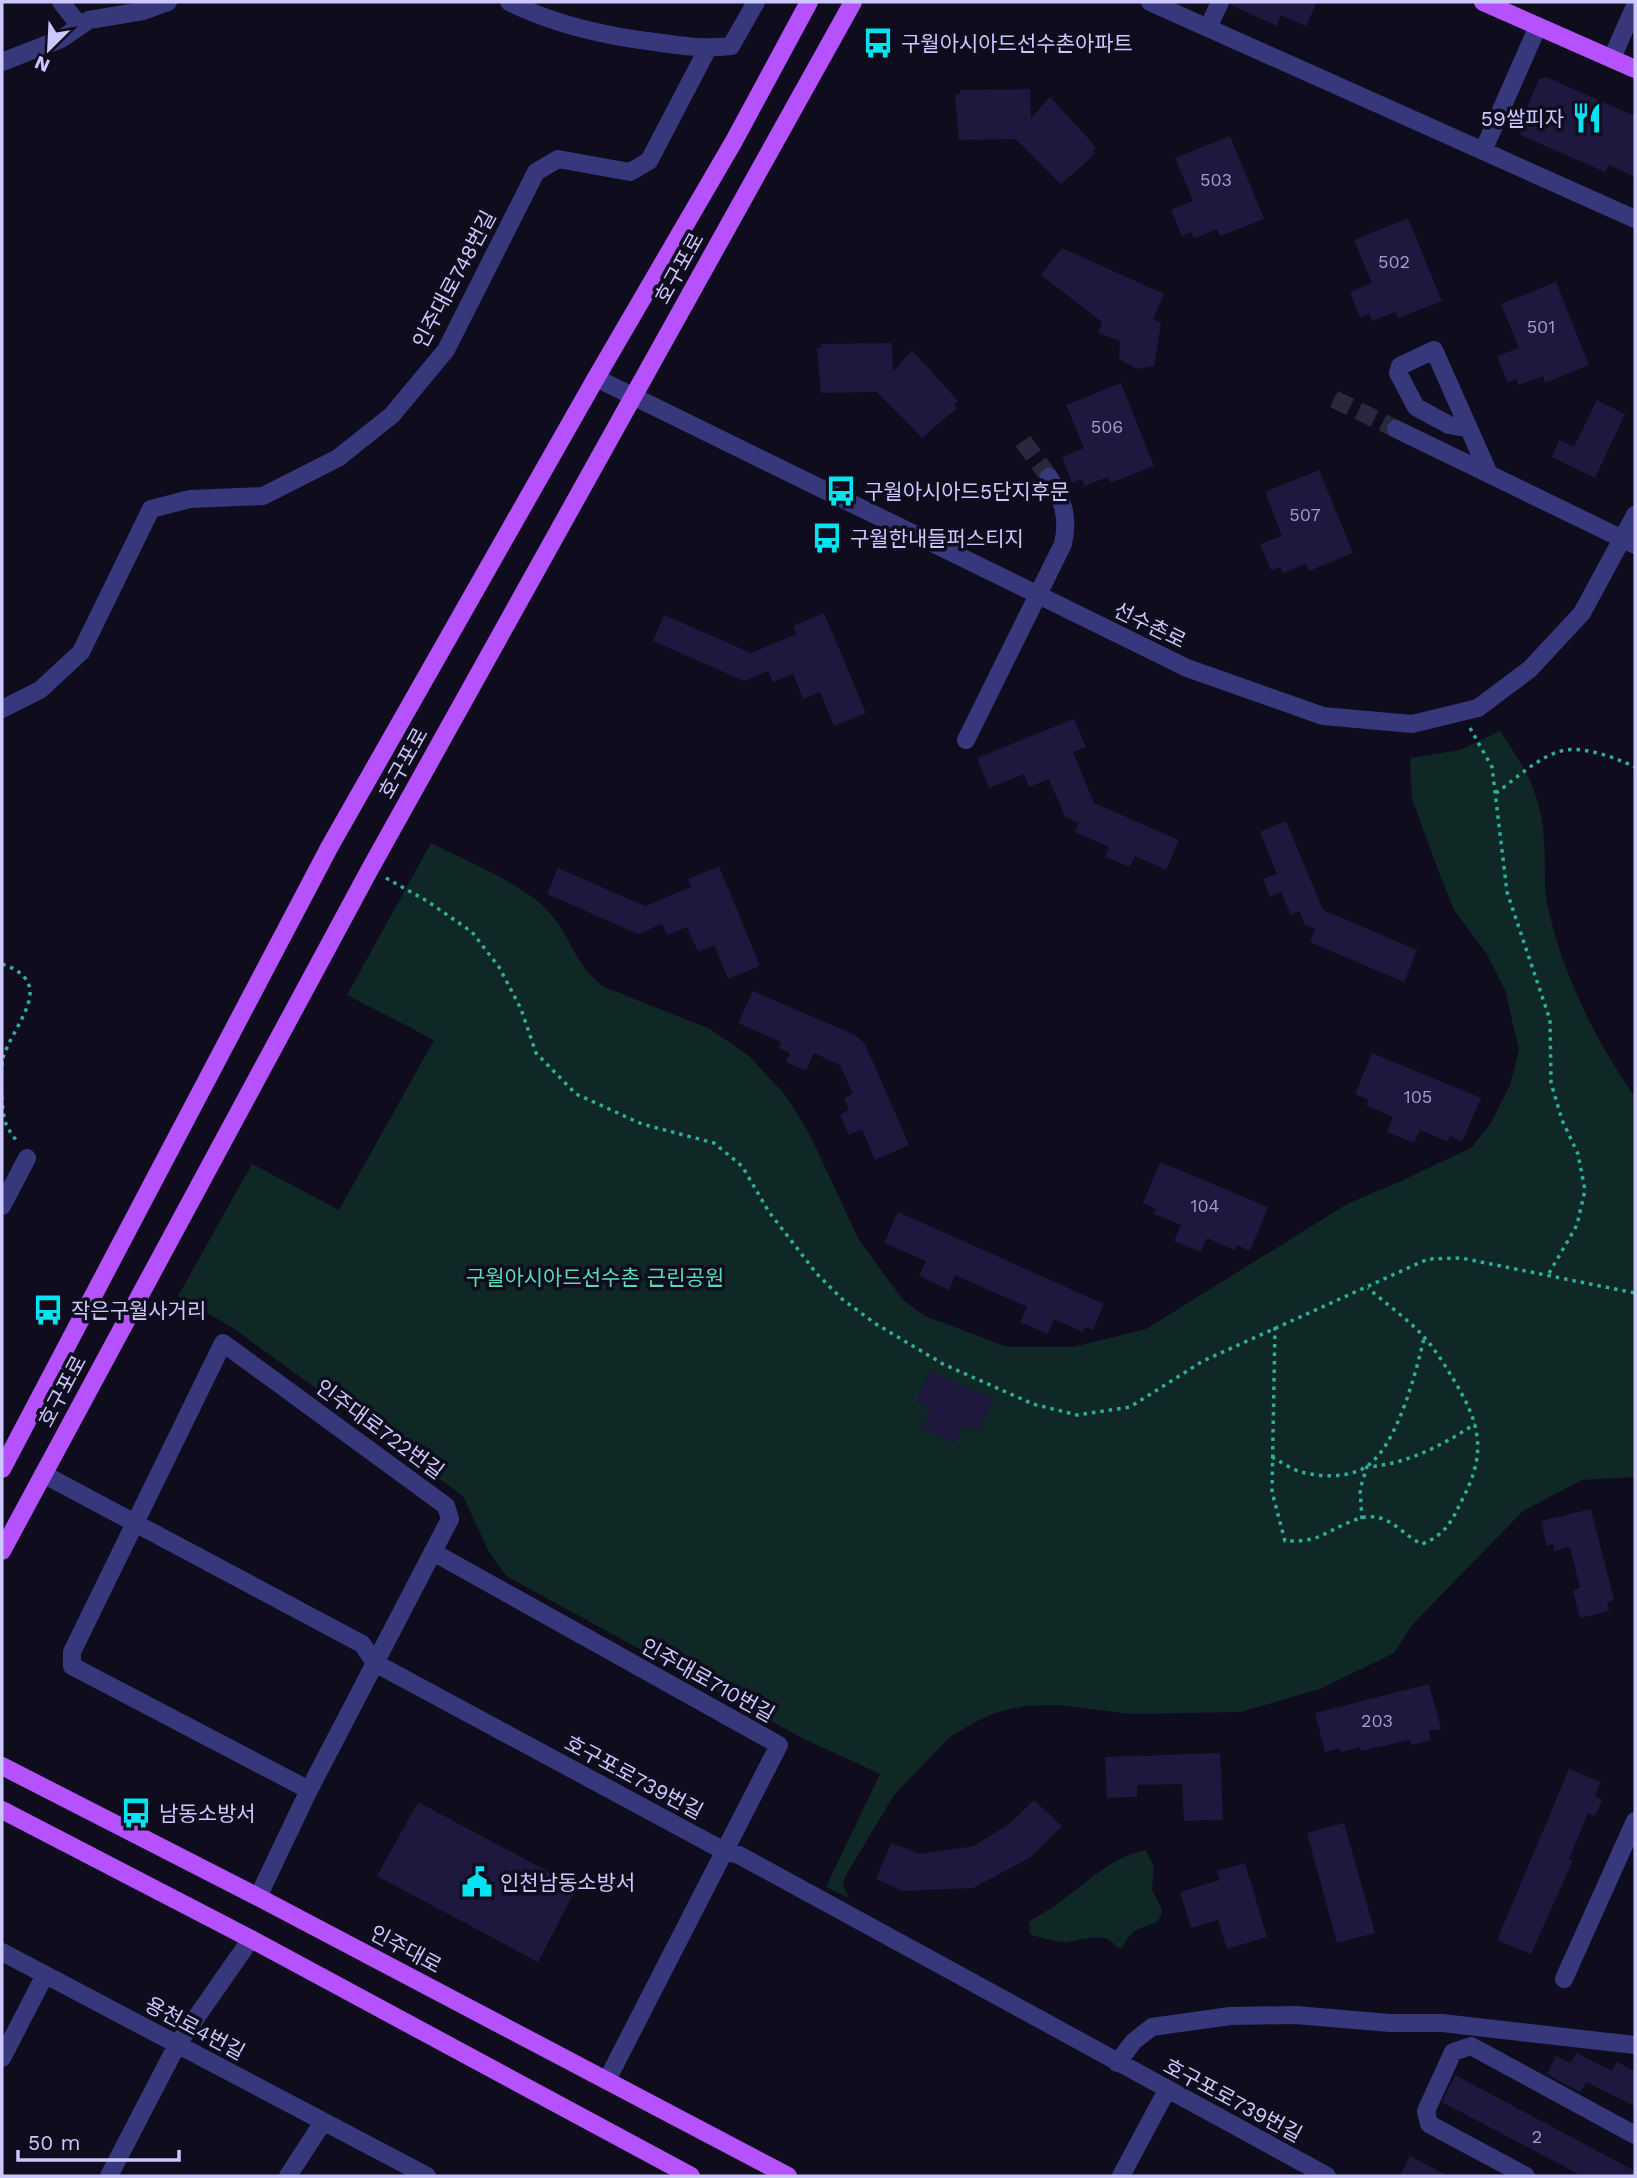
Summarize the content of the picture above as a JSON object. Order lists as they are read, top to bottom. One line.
{"streets":{"main road":["호구포로","인주대로"],"street":["인주대로748번길","선수촌로","인주대로722번길","인주대로710번길","호구포로739번길","용천로4번길"]},"crossings":[["호구포로","선수촌로"],["호구포로","호구포로739번길"],["인주대로722번길","인주대로710번길"],["인주대로722번길","호구포로739번길"],["인주대로722번길","인주대로"],["인주대로710번길","호구포로739번길"],["인주대로710번길","인주대로"]],"parks":["구월아시아드선수촌 근린공원"],"places":{"bus stop":["구월아시아드선수촌아파트","구월아시아드5단지후문","구월한내들퍼스티지","작은구월사거리","남동소방서"],"restaurant":["59쌀피자"],"public building":["인천남동소방서"]},"house_numbers":["503","502","501","506","507","105","104","203","2"],"scale_bar":"50 m","north":"bottom left"}
